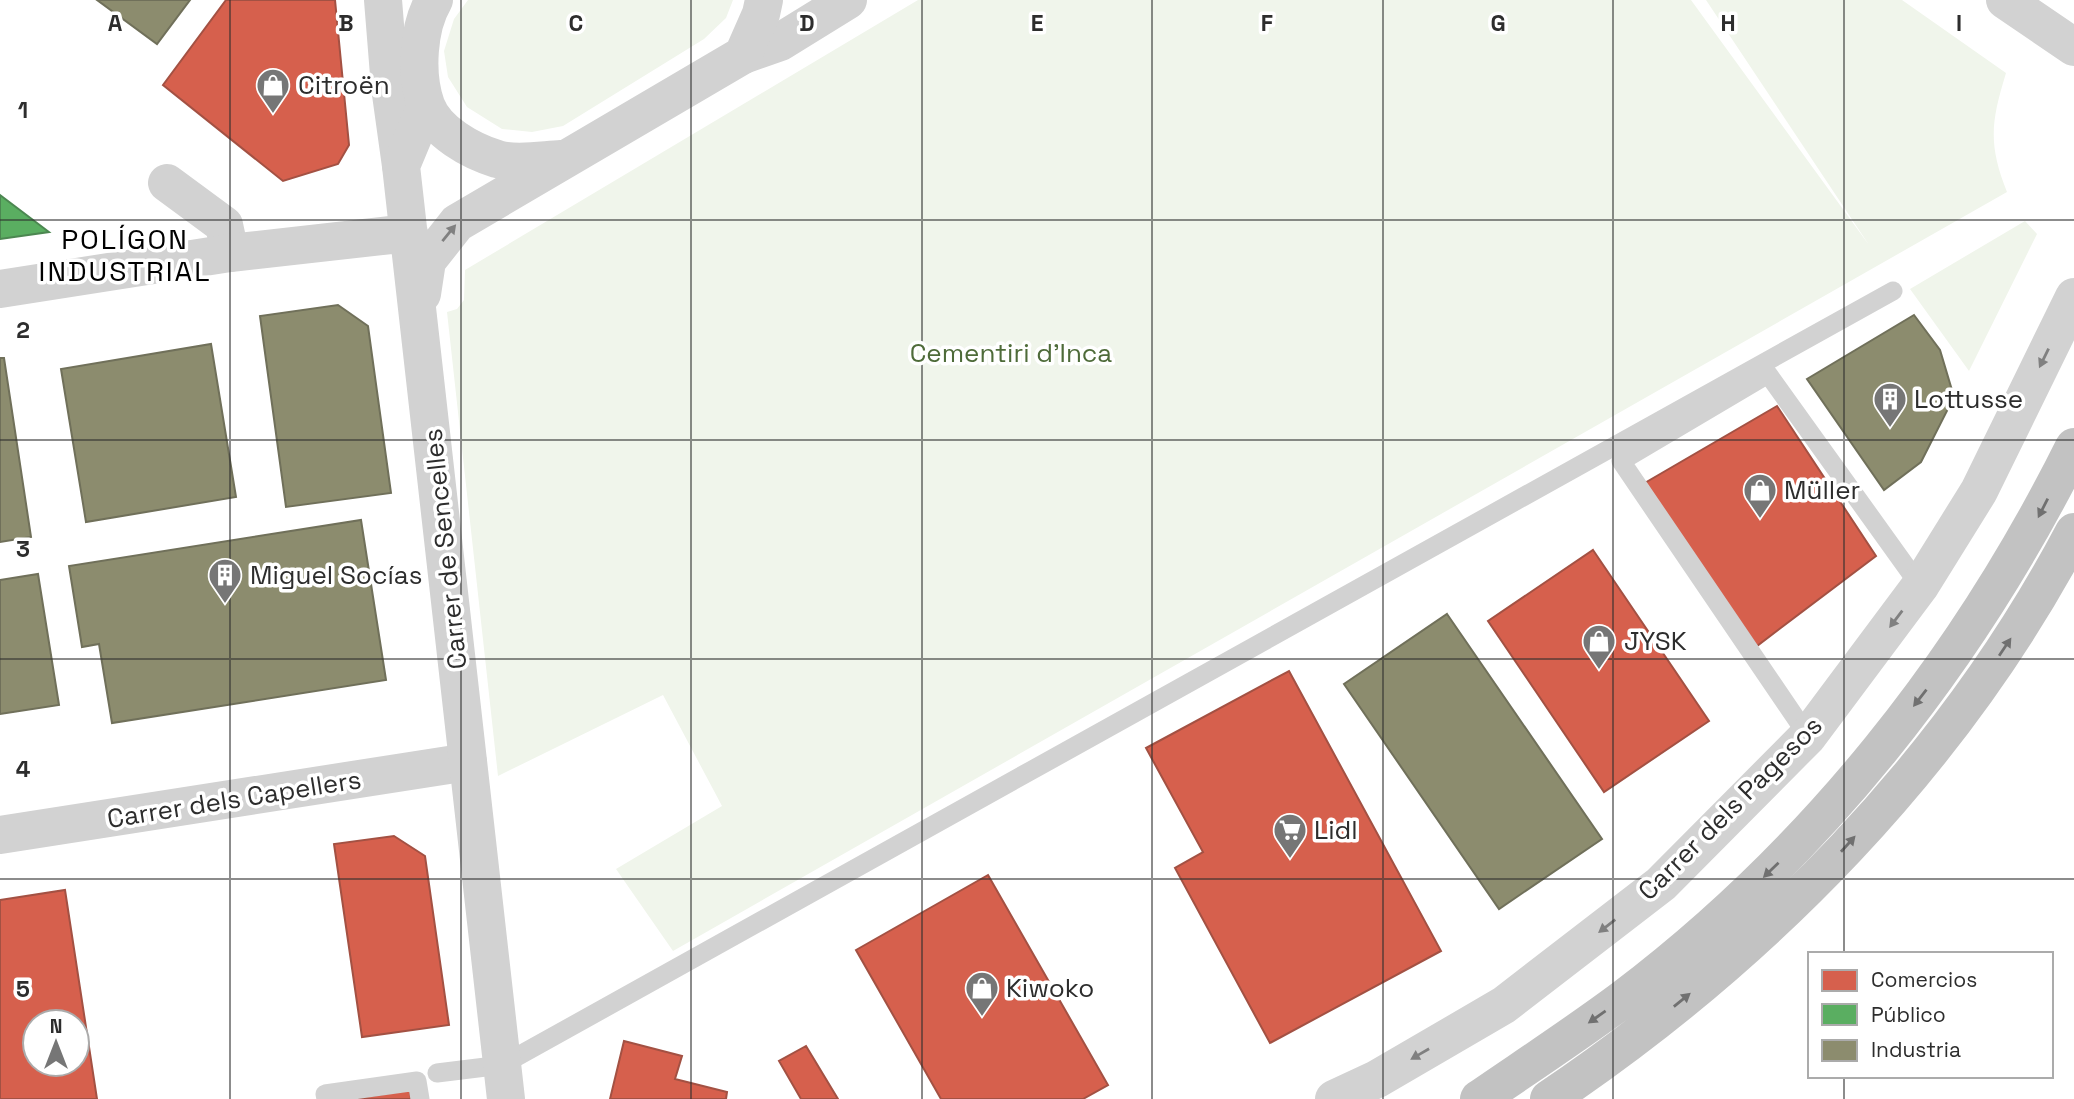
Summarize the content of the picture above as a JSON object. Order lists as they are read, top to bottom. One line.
{"streets":{"street":["Carrer de Sencelles","Carrer dels Capellers","Carrer dels Pagesos"]},"crossings":[["Carrer de Sencelles","Carrer dels Capellers"]],"one_way":["Carrer dels Pagesos"],"districts":["POLÍGON INDUSTRIAL"],"parks":["Cementiri d'Inca"],"places":{"shop":["Citroën","Müller","JYSK","Kiwoko"],"building":["Lottusse","Miguel Socías"],"supermarket":["Lidl"]},"legend":["Comercios","Público","Industria"],"north":"top","grid":{"columns":["A","B","C","D","E","F","G","H","I"],"rows":["1","2","3","4","5"]}}
